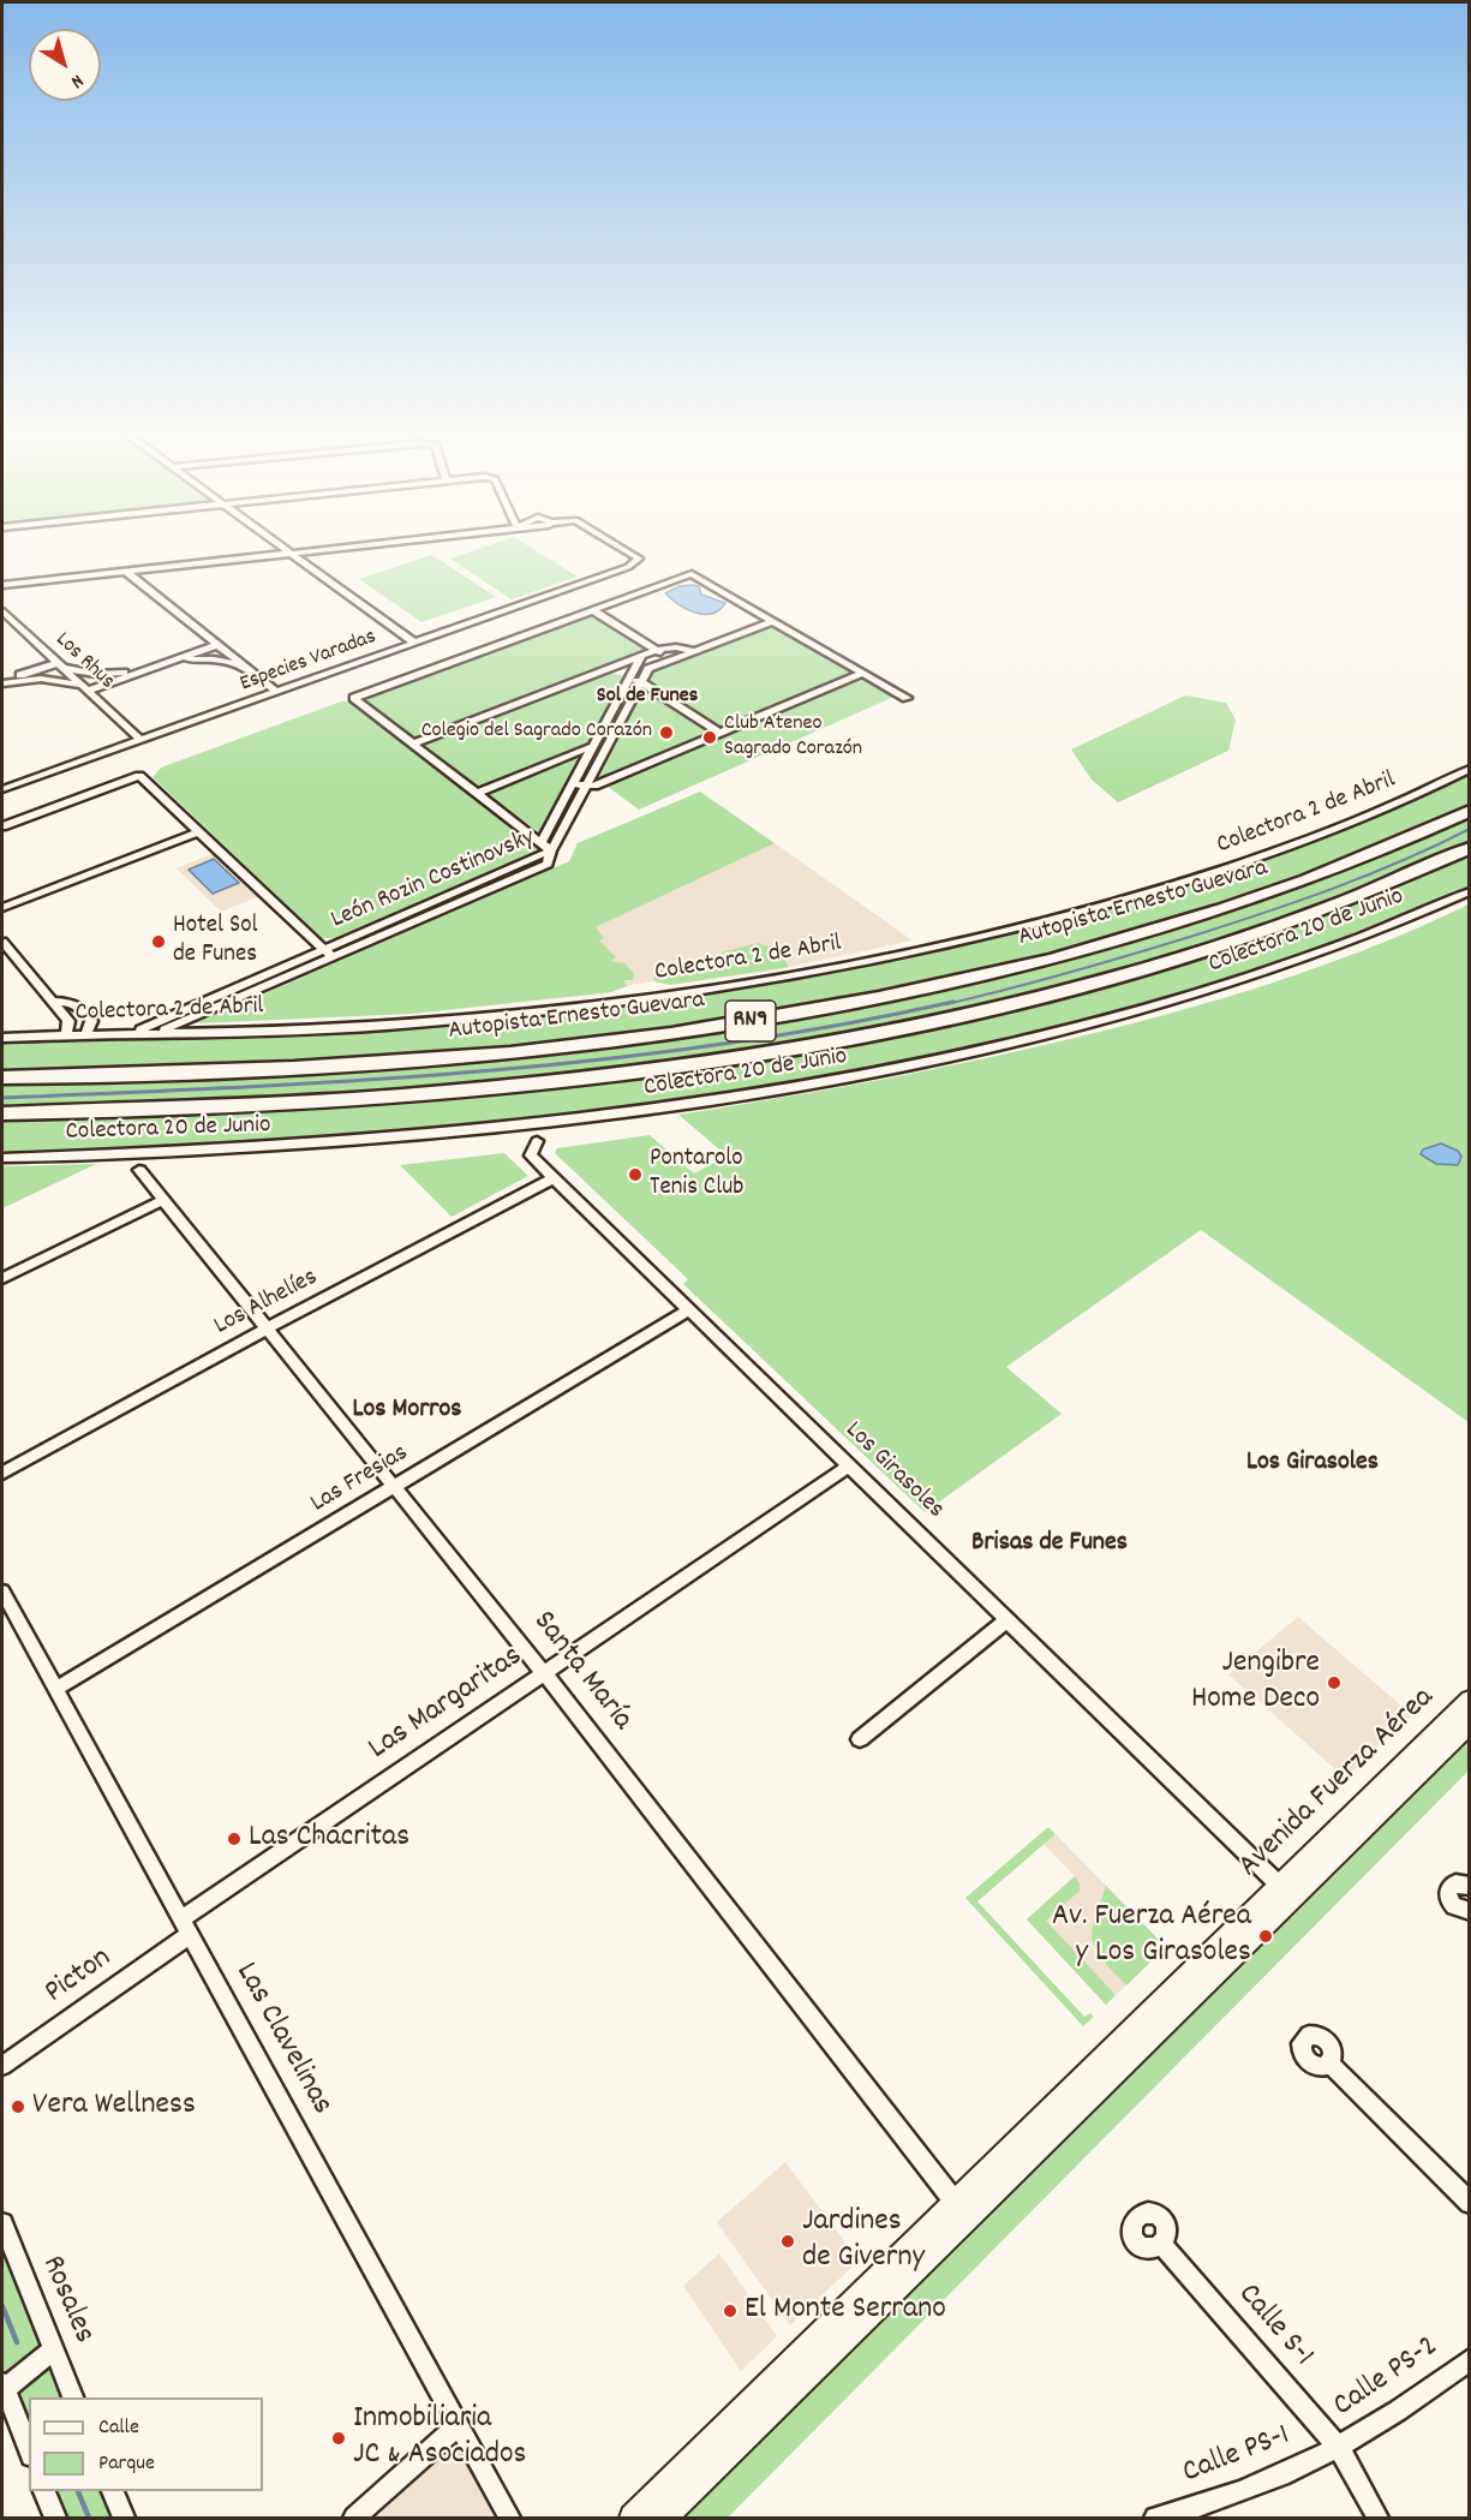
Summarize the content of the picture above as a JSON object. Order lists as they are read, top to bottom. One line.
{"streets":{"highway":["Autopista Ernesto Guevara","RN9"],"main road":["Avenida Fuerza Aérea"],"street":["Los Rhus","Especies Varadas","Colectora 2 de Abril","León Rozin Costinovsky","Colectora 20 de Junio","Los Alhelíes","Los Girasoles","Las Fresias","Santa María","Las Margaritas","Picton","Las Clavelinas","Rosales","Calle S-1","Calle PS-2","Calle PS-1"]},"crossings":[["Los Rhus","Especies Varadas"],["Colectora 2 de Abril","León Rozin Costinovsky"],["Los Alhelíes","Los Girasoles"],["Los Alhelíes","Santa María"],["Los Girasoles","Las Fresias"],["Los Girasoles","Las Margaritas"],["Los Girasoles","Avenida Fuerza Aérea"],["Las Fresias","Santa María"],["Las Fresias","Las Clavelinas"],["Santa María","Las Margaritas"],["Santa María","Avenida Fuerza Aérea"],["Las Margaritas","Picton"],["Las Margaritas","Las Clavelinas"],["Picton","Las Clavelinas"],["Calle S-1","Calle PS-2"],["Calle S-1","Calle PS-1"],["Calle PS-2","Calle PS-1"]],"districts":["Sol de Funes","Los Morros","Los Girasoles","Brisas de Funes"],"places":["Colegio del Sagrado Corazón","Club Ateneo Sagrado Corazón","Hotel Sol de Funes","Pontarolo Tenis Club","Jengibre Home Deco","Las Chacritas","Av. Fuerza Aérea y Los Girasoles","Vera Wellness","Jardines de Giverny","El Monte Serrano","Inmobiliaria JC & Asociados"],"legend":["Calle","Parque"],"north":"bottom right"}
